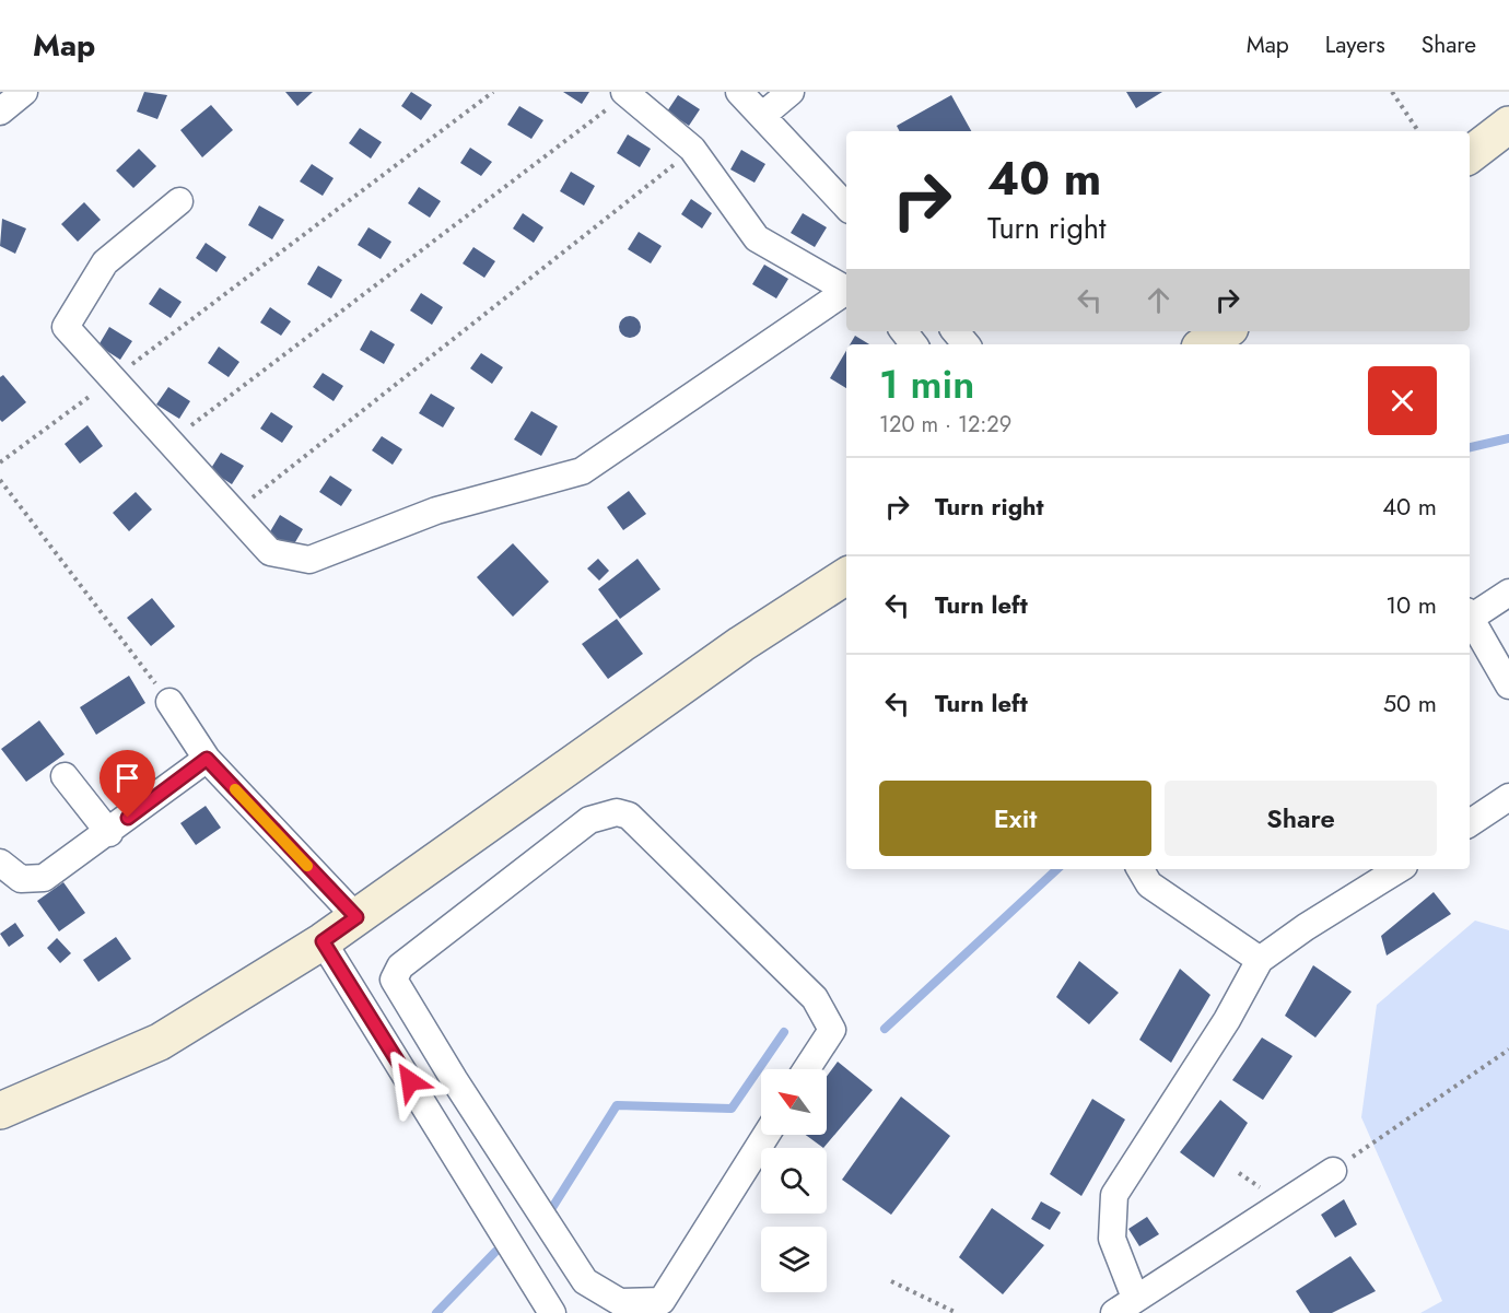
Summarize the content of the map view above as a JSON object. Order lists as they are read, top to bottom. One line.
{"north":"top left","page":{"header":"Map","nav":["Map","Layers","Share"],"turn":["40 m","Turn right"],"heading":["1 min","120 m · 12:29"],"list":[{"name":"Turn right","value":"40 m"},{"name":"Turn left","value":"10 m"},{"name":"Turn left","value":"50 m"}],"buttons":["Exit","Share"]}}
